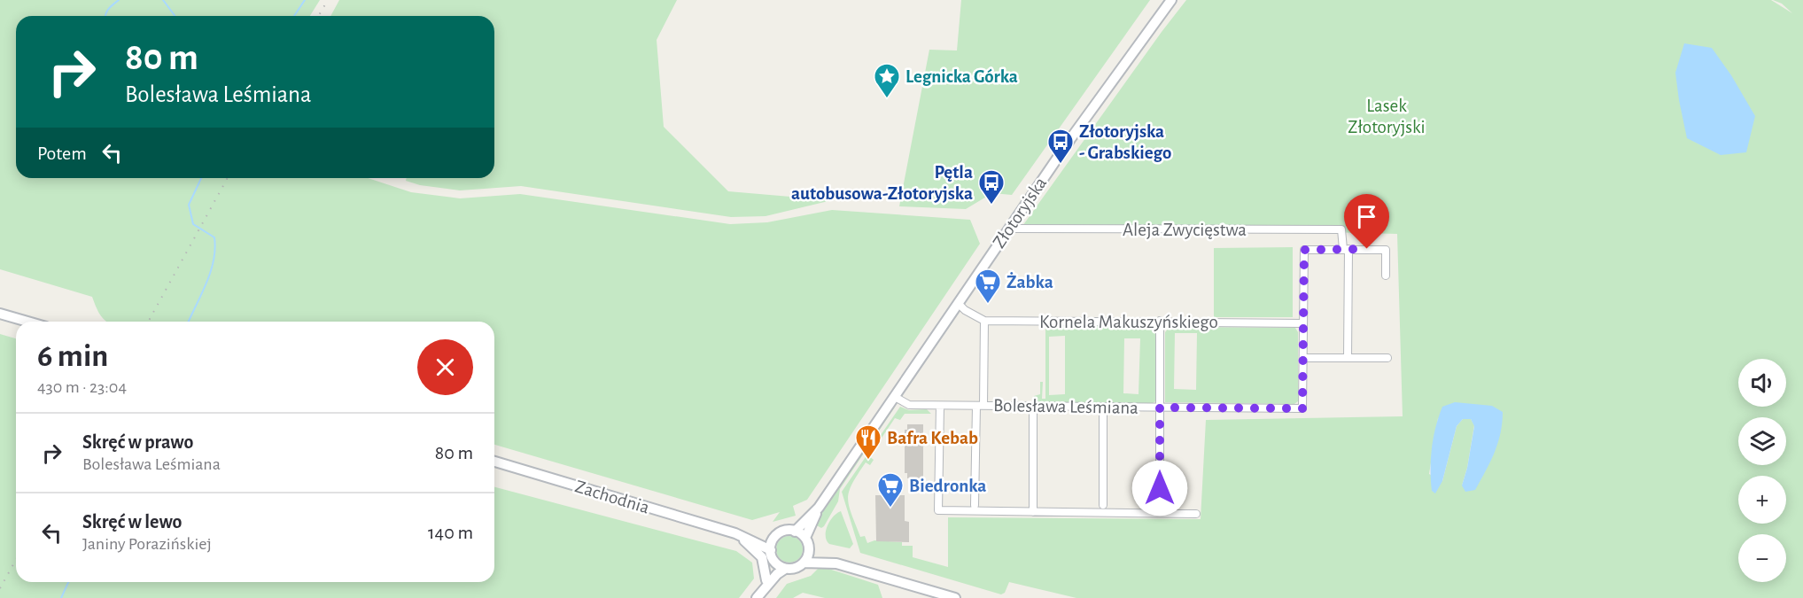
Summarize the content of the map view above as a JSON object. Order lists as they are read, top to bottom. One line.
{"streets":{"main road":["Złotoryjska","Zachodnia"],"street":["Aleja Zwycięstwa","Kornela Makuszyńskiego","Bolesława Leśmiana"]},"crossings":[["Złotoryjska","Aleja Zwycięstwa"],["Złotoryjska","Bolesława Leśmiana"],["Złotoryjska","Zachodnia"]],"parks":["Lasek Złotoryjski"],"places":{"place":["Legnicka Górka"],"bus stop":["Złotoryjska - Grabskiego","Pętla autobusowa-Złotoryjska"],"supermarket":["Żabka","Biedronka"],"restaurant":["Bafra Kebab"]},"page":{"turn":["80 m","Bolesława Leśmiana"],"then":"Potem","heading":["6 min","430 m · 23:04"],"map_buttons":["+","−"],"list":[{"name":"Skręć w prawo","note":"Bolesława Leśmiana","value":"80 m"},{"name":"Skręć w lewo","note":"Janiny Porazińskiej","value":"140 m"}]}}
